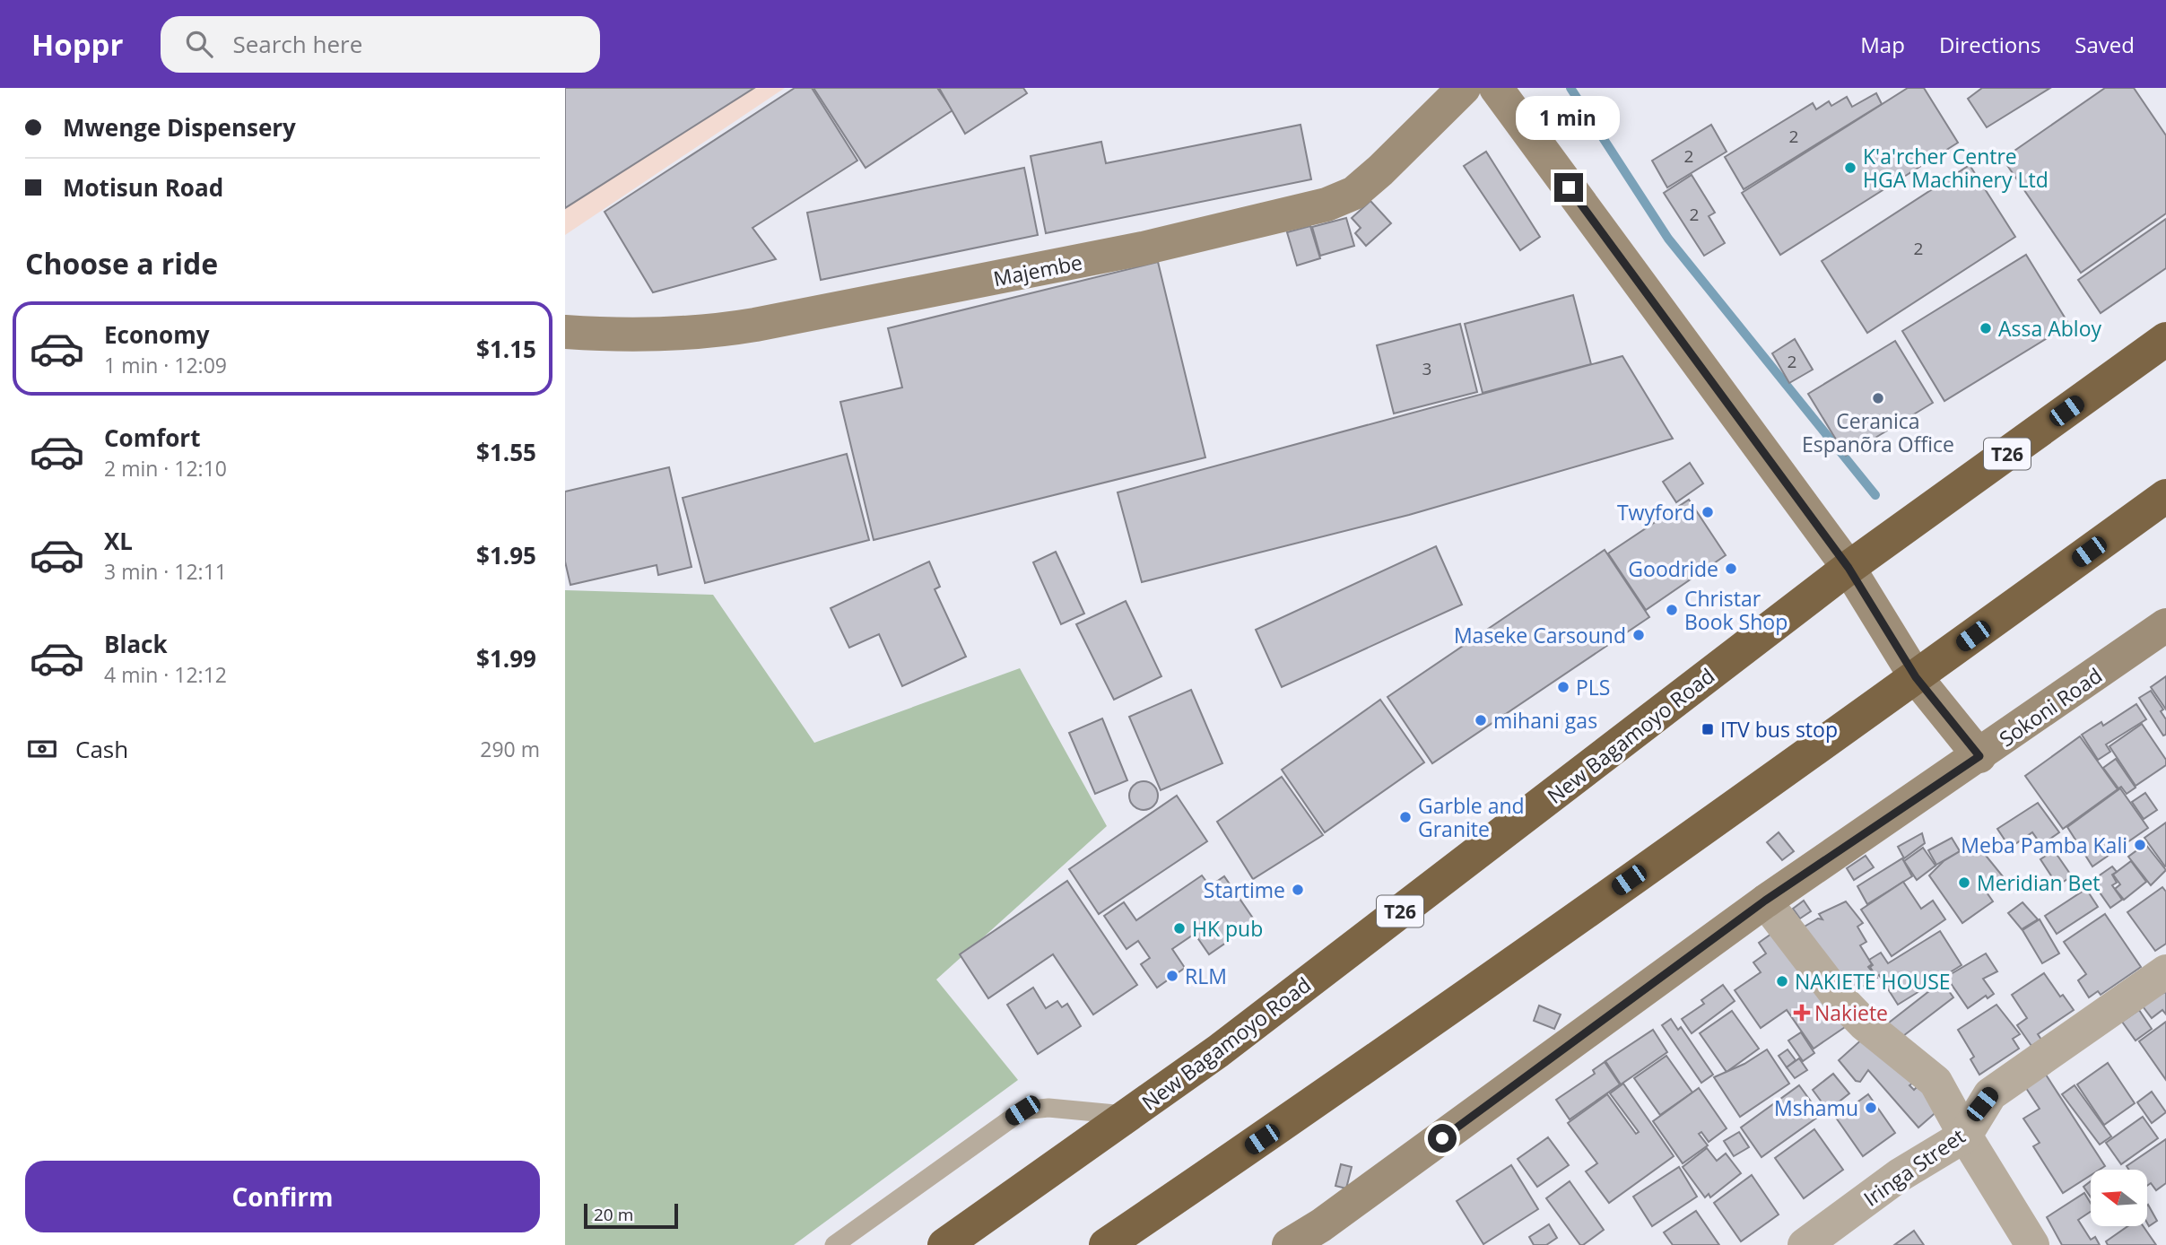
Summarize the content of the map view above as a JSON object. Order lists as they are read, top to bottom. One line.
{"streets":{"highway":["T26","New Bagamoyo Road"],"street":["Majembe","Sokoni Road","Iringa Street"]},"places":{"other":["K'a'rcher Centre HGA Machinery Ltd","Assa Abloy","Ceranica Espanõra Office","Twyford","Goodride","Christar Book Shop","Maseke Carsound","PLS","mihani gas","Garble and Granite","Meba Pamba Kali","Meridian Bet","Startime","HK pub","RLM","NAKIETE HOUSE","Mshamu"],"transit":["ITV bus stop"],"health":["Nakiete"]},"house_numbers":["2","2","2","2","2","3"],"scale_bar":"20 m","north":"left","page":{"header":"Hoppr","search":"Search here","nav":["Map","Directions","Saved"],"banner":["Mwenge Dispensery","Motisun Road"],"bubble":"1 min","heading":"Choose a ride","list":[{"name":"Economy","note":"1 min · 12:09","value":"$1.15"},{"name":"Comfort","note":"2 min · 12:10","value":"$1.55"},{"name":"XL","note":"3 min · 12:11","value":"$1.95"},{"name":"Black","note":"4 min · 12:12","value":"$1.99"}],"pay":["Cash","290 m"],"buttons":"Confirm","scale":"20 m"}}
